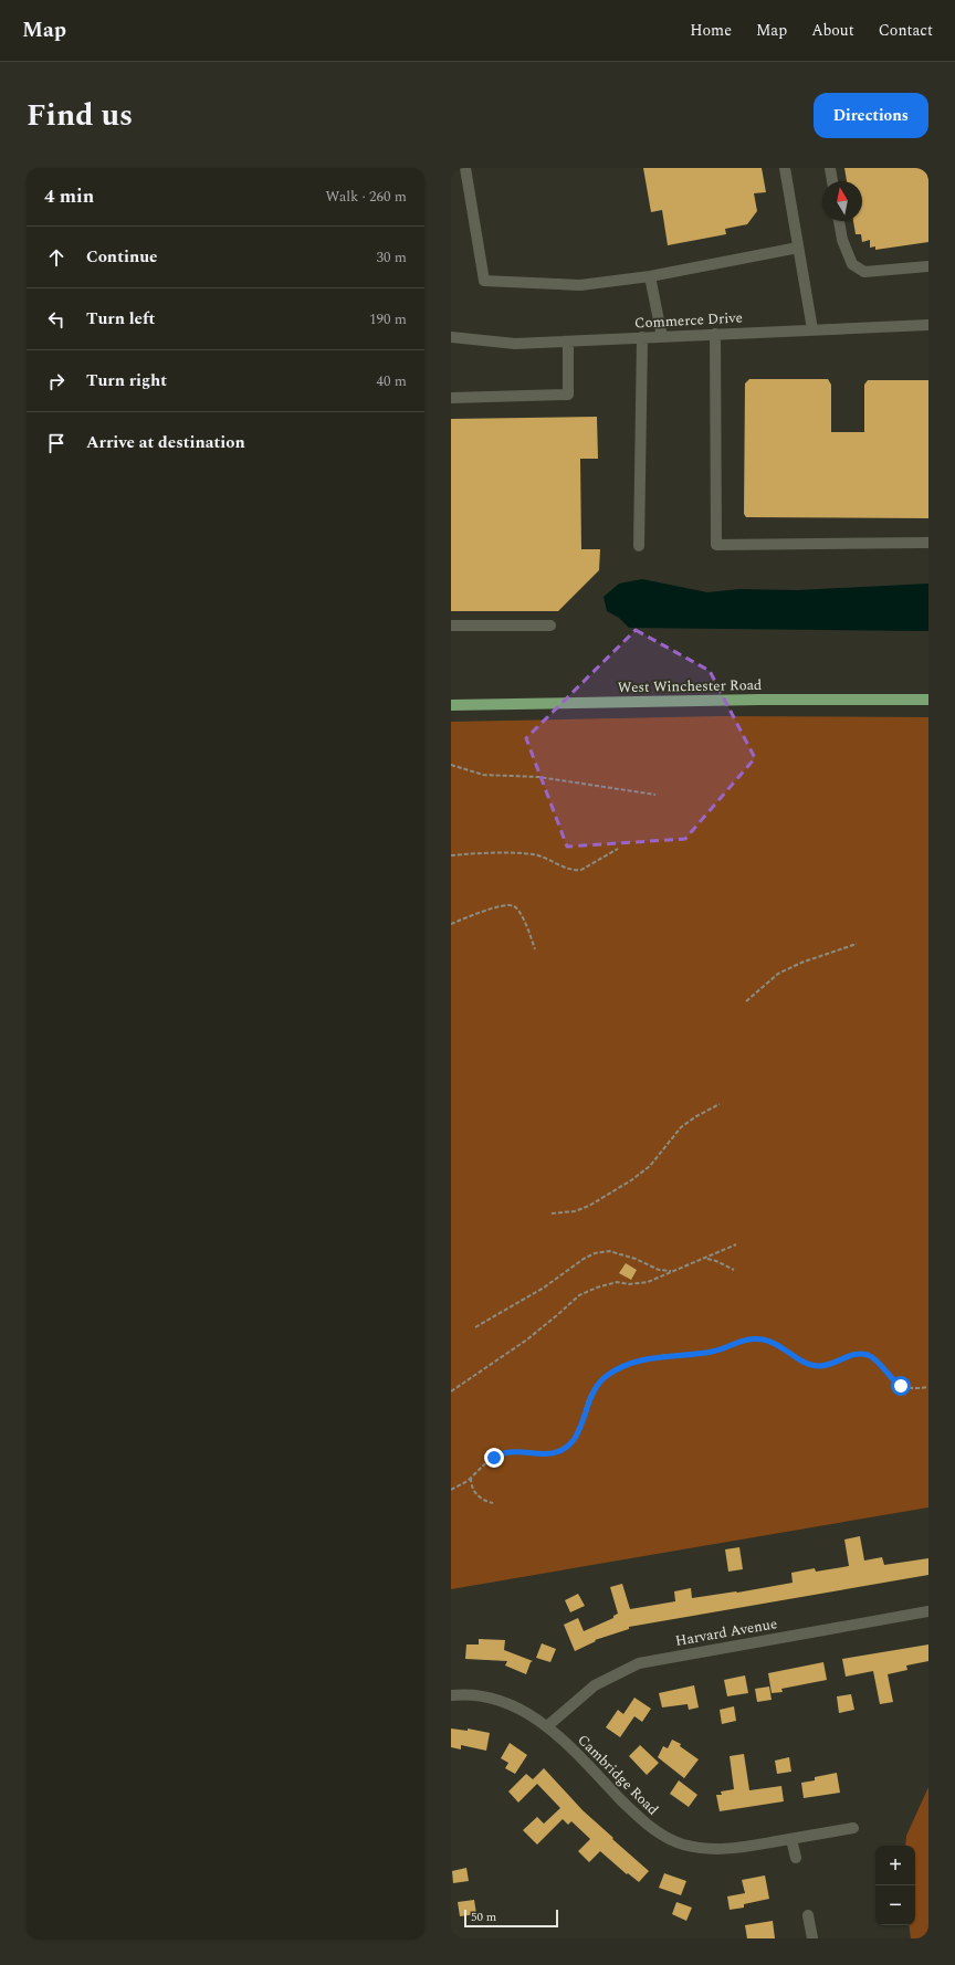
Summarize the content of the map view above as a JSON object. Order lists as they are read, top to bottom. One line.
{"streets":{"main road":["West Winchester Road"],"street":["Commerce Drive","Harvard Avenue","Cambridge Road"]},"crossings":[["Harvard Avenue","Cambridge Road"]],"scale_bar":"50 m","north":"top","page":{"header":"Map","nav":["Home","Map","About","Contact"],"title":"Find us","buttons":"Directions","heading":["4 min","Walk · 260 m"],"list":[["Continue","30 m"],["Turn left","190 m"],["Turn right","40 m"],"Arrive at destination"],"map_buttons":["+","−"],"scale":"50 m"}}
